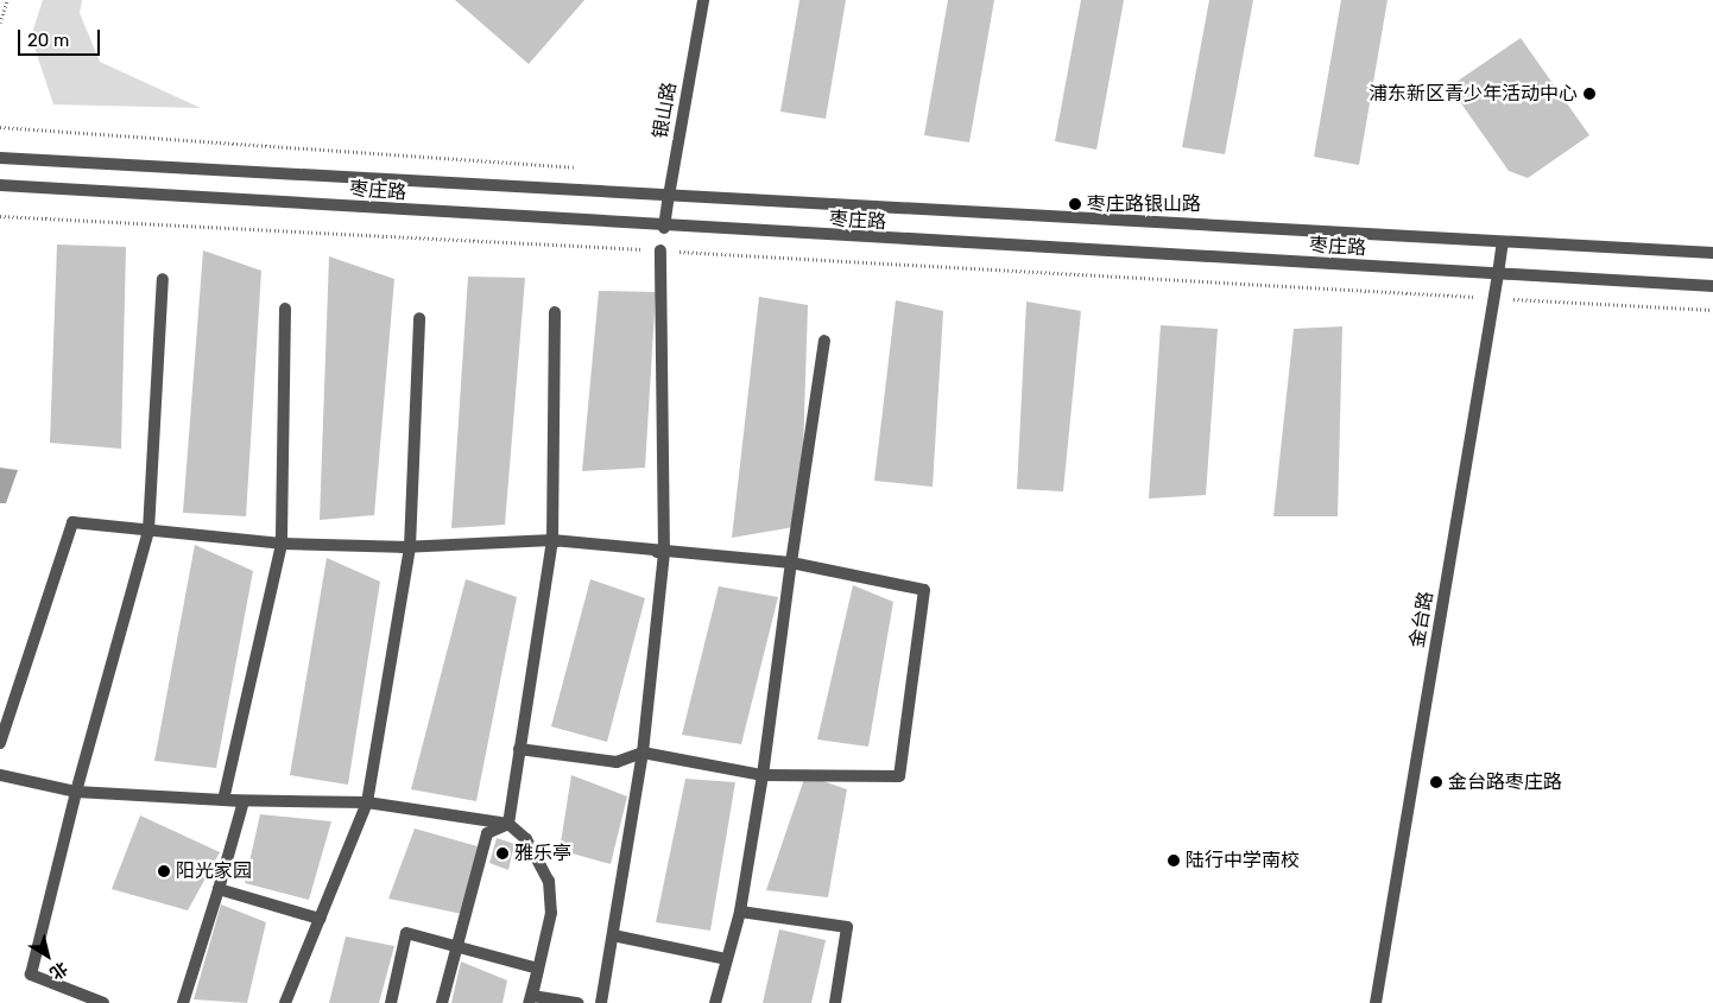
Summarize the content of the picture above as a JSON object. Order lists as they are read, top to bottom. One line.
{"streets":{"street":["银山路","枣庄路","金台路"]},"crossings":[["银山路","枣庄路"],["枣庄路","金台路"]],"places":["浦东新区青少年活动中心","枣庄路银山路","金台路枣庄路","雅乐亭","陆行中学南校","阳光家园"],"scale_bar":"20 m","north":"bottom right"}
